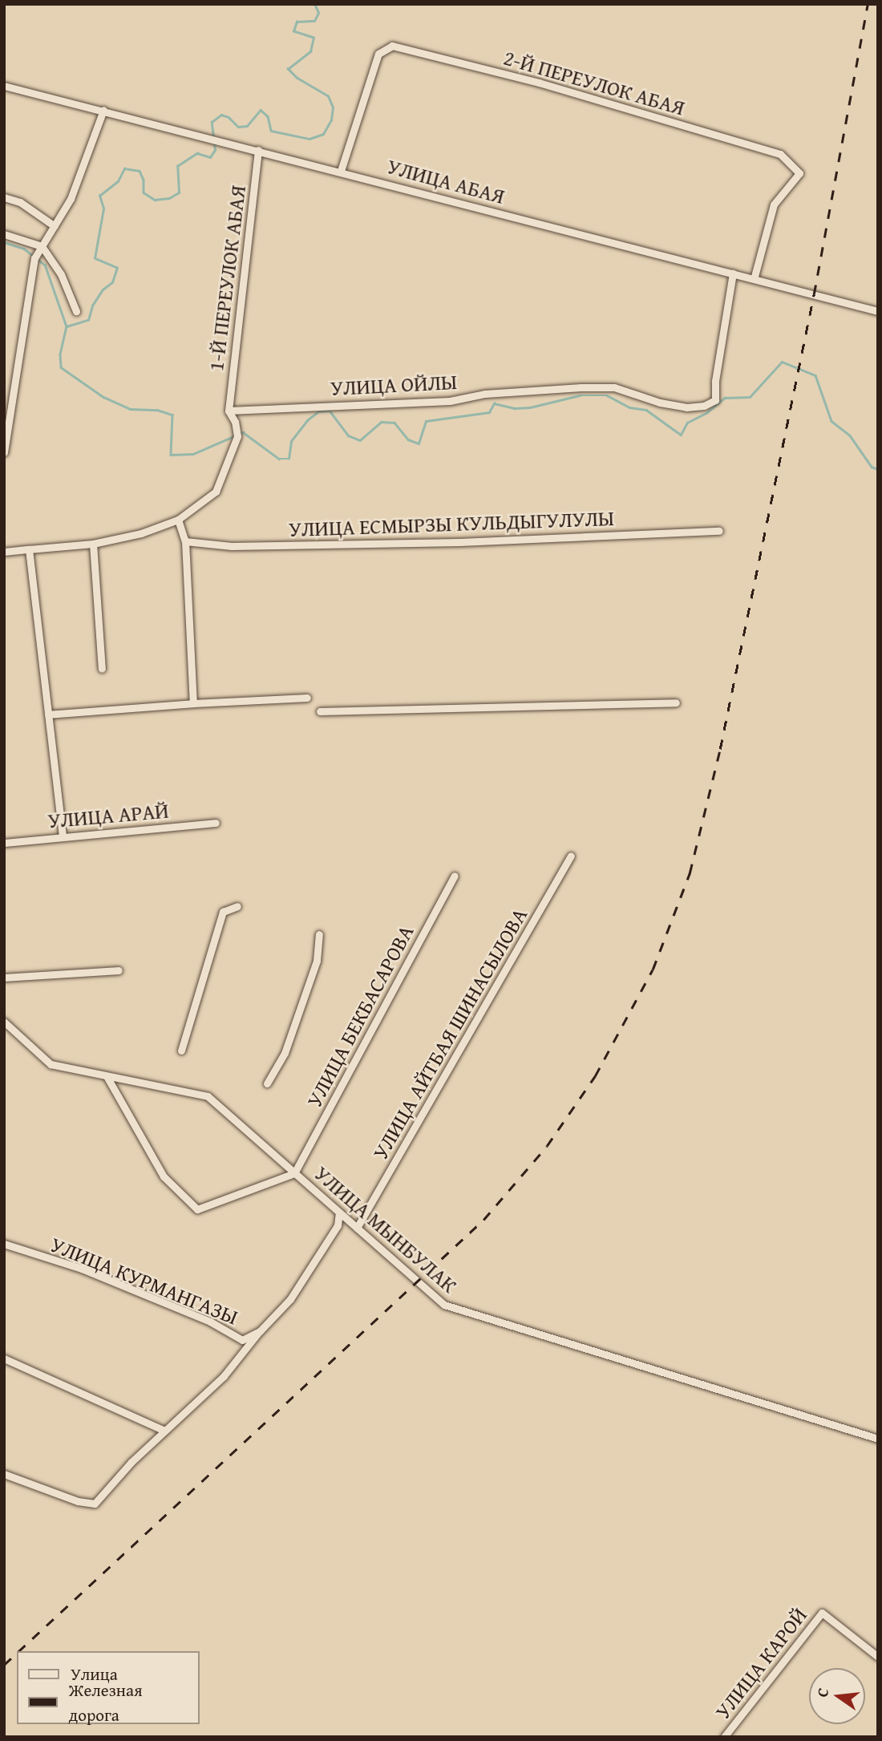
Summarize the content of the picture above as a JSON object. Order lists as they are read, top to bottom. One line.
{"streets":{"street":["2-Й ПЕРЕУЛОК АБАЯ","УЛИЦА АБАЯ","1-Й ПЕРЕУЛОК АБАЯ","УЛИЦА ОЙЛЫ","УЛИЦА ЕСМЫРЗЫ КУЛЬДЫГУЛУЛЫ","УЛИЦА АРАЙ","УЛИЦА БЕКБАСАРОВА","УЛИЦА АЙТБАЯ ШИНАСЫЛОВА","УЛИЦА МЫНБУЛАК","УЛИЦА КУРМАНГАЗЫ","УЛИЦА КАРОЙ"]},"crossings":[["2-Й ПЕРЕУЛОК АБАЯ","УЛИЦА АБАЯ"],["УЛИЦА АБАЯ","1-Й ПЕРЕУЛОК АБАЯ"],["УЛИЦА АБАЯ","УЛИЦА ОЙЛЫ"],["1-Й ПЕРЕУЛОК АБАЯ","УЛИЦА ОЙЛЫ"],["УЛИЦА БЕКБАСАРОВА","УЛИЦА МЫНБУЛАК"],["УЛИЦА АЙТБАЯ ШИНАСЫЛОВА","УЛИЦА МЫНБУЛАК"],["УЛИЦА МЫНБУЛАК","УЛИЦА КУРМАНГАЗЫ"]],"legend":["Улица","Железная дорога"],"north":"left"}
